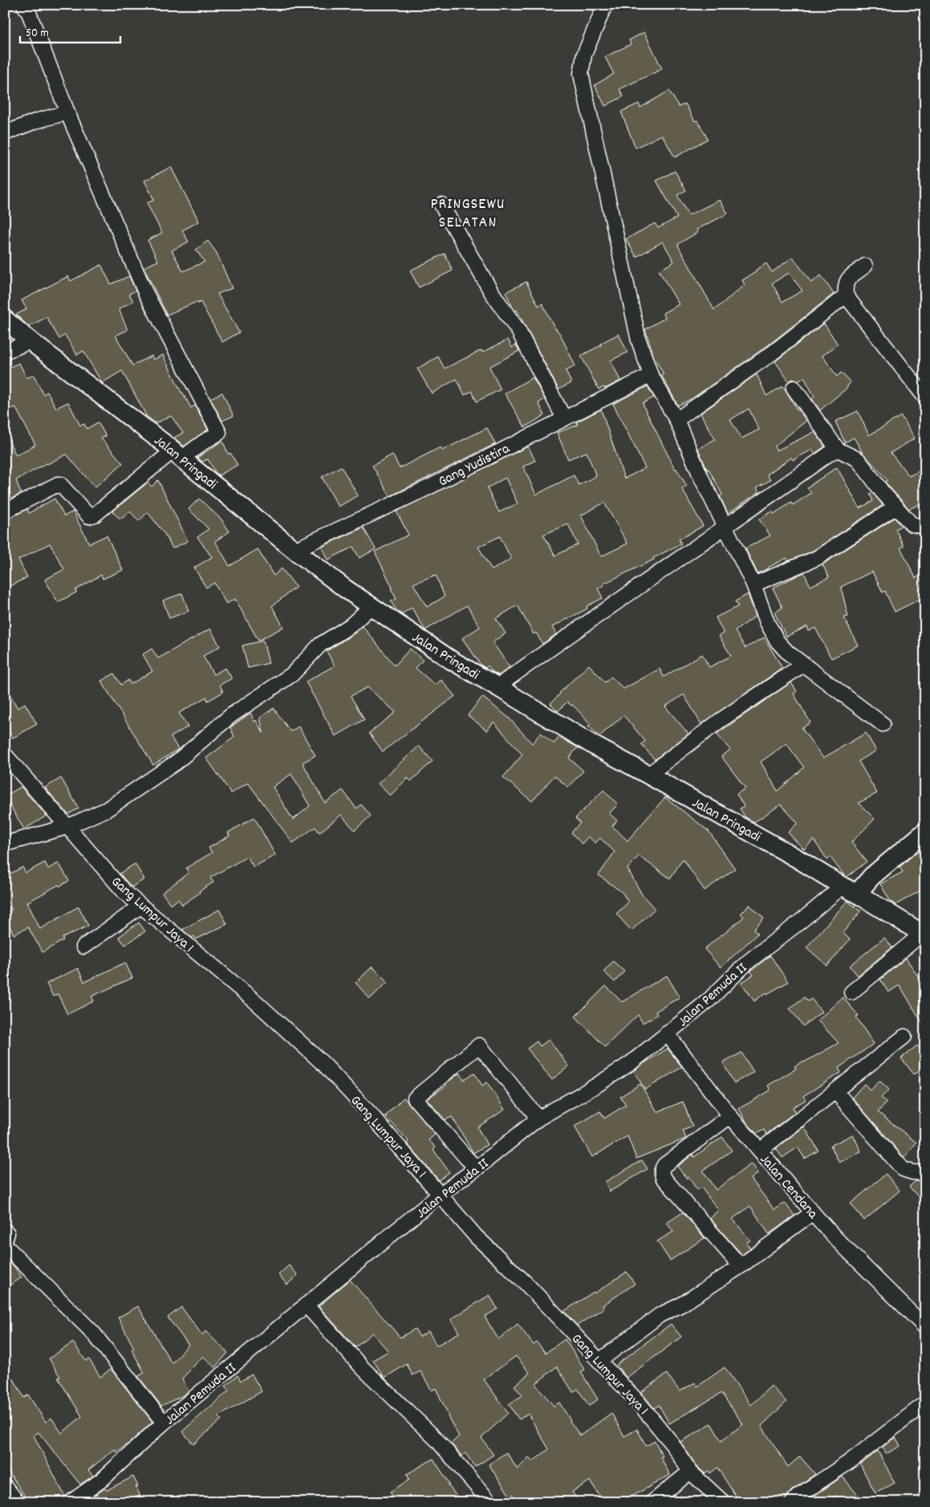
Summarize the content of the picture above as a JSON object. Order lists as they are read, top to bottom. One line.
{"streets":{"street":["Jalan Pringadi","Gang Yudistira","Gang Lumpur Jaya 1","Jalan Pemuda II","Jalan Cendana"]},"crossings":[["Jalan Pringadi","Gang Yudistira"],["Jalan Pringadi","Jalan Pemuda II"],["Gang Lumpur Jaya 1","Jalan Pemuda II"],["Jalan Pemuda II","Jalan Cendana"]],"districts":["PRINGSEWU SELATAN"],"scale_bar":"50 m"}
